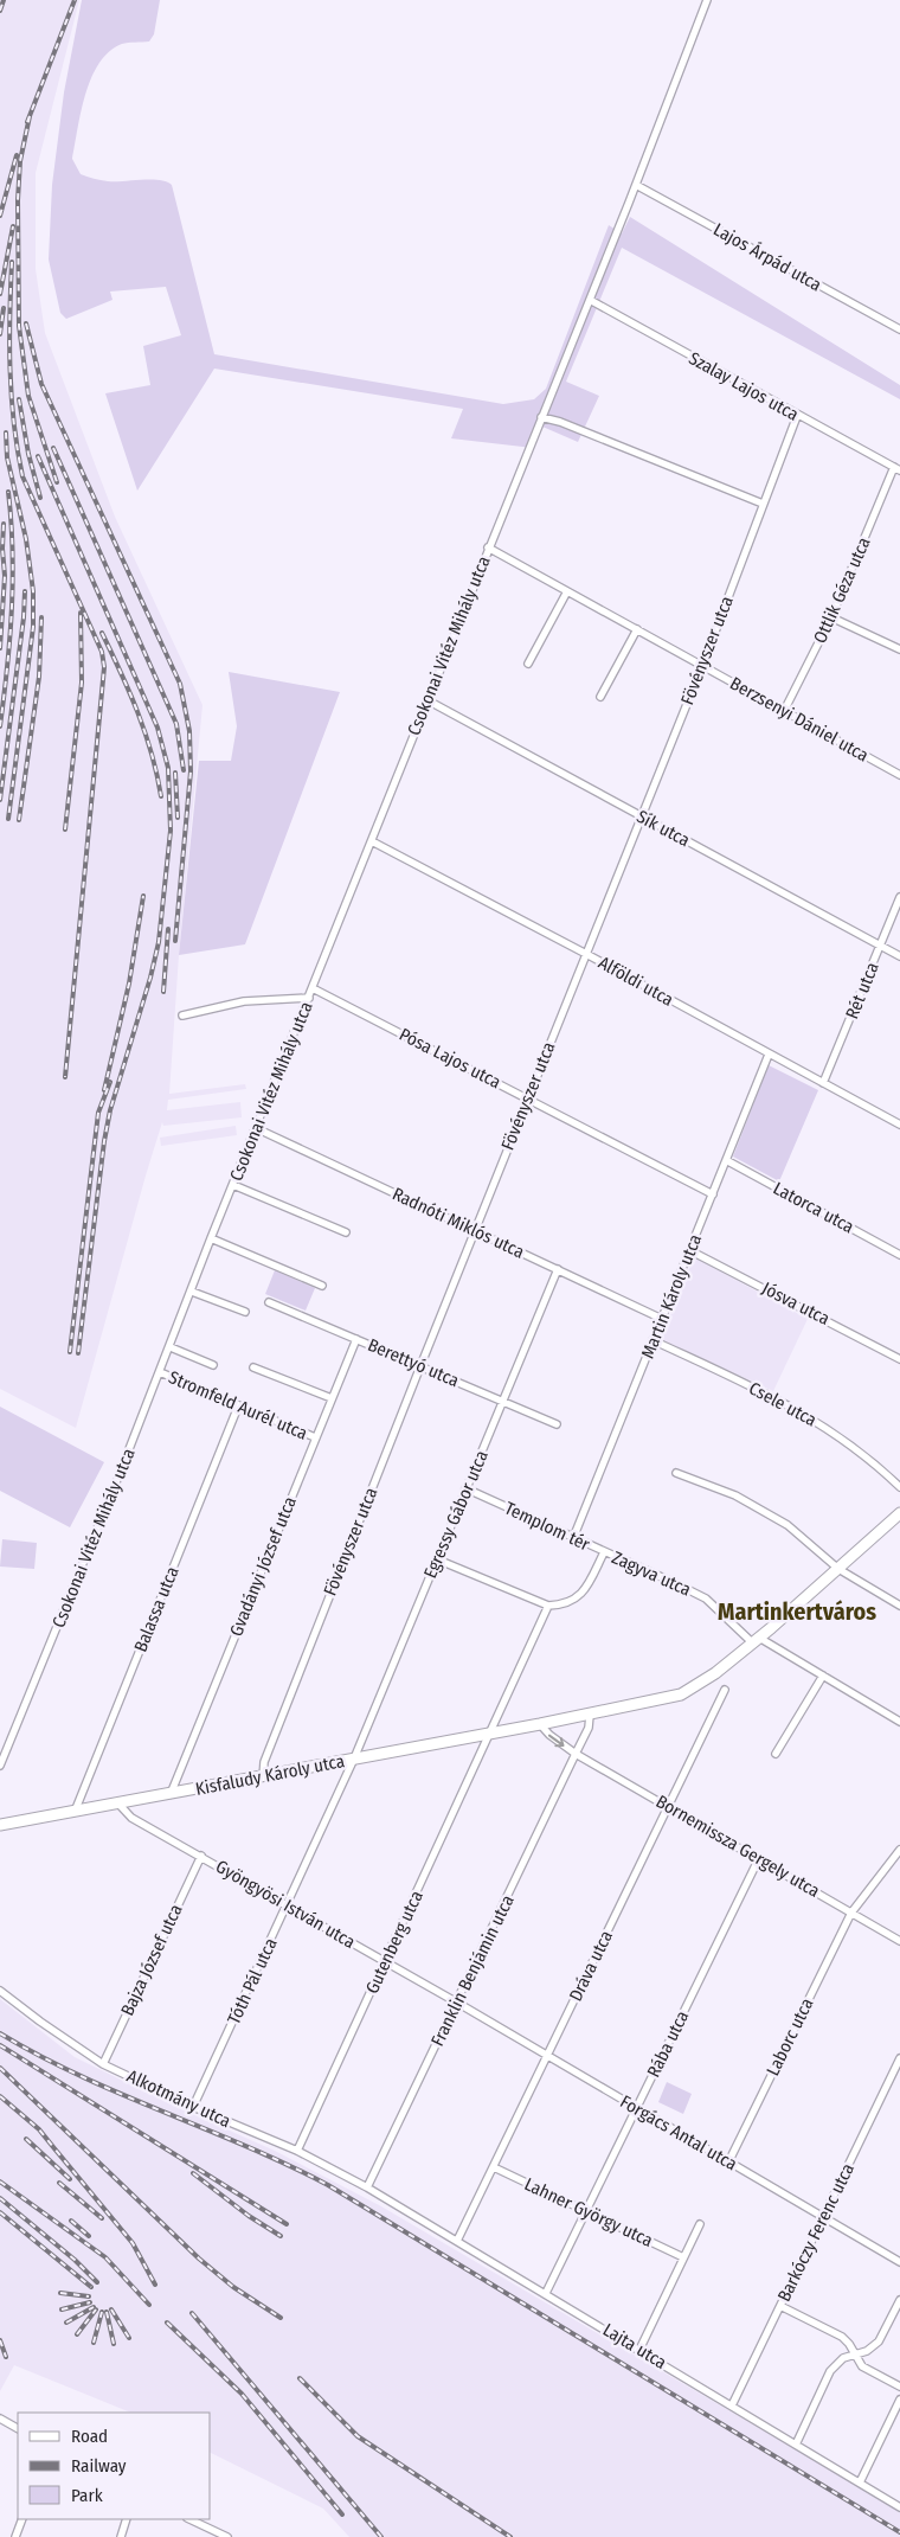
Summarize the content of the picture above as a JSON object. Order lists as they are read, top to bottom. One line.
{"streets":{"main road":["Kisfaludy Károly utca"],"street":["Lajos Árpád utca","Szalay Lajos utca","Ottlik Géza utca","Csokonai Vitéz Mihály utca","Fövényszer utca","Berzsenyi Dániel utca","Sík utca","Alföldi utca","Rét utca","Pósa Lajos utca","Latorca utca","Radnóti Miklós utca","Martin Károly utca","Jósva utca","Berettyó utca","Csele utca","Stromfeld Aurél utca","Egressy Gábor utca","Templom tér","Gvadányi József utca","Zagyva utca","Balassa utca","Bornemissza Gergely utca","Gyöngyösi István utca","Gutenberg utca","Bajza József utca","Dráva utca","Franklin Benjámin utca","Tóth Pál utca","Laborc utca","Rába utca","Alkotmány utca","Forgács Antal utca","Lahner György utca","Barkóczy Ferenc utca","Lajta utca"]},"crossings":[["Lajos Árpád utca","Csokonai Vitéz Mihály utca"],["Szalay Lajos utca","Ottlik Géza utca"],["Szalay Lajos utca","Csokonai Vitéz Mihály utca"],["Szalay Lajos utca","Fövényszer utca"],["Ottlik Géza utca","Berzsenyi Dániel utca"],["Csokonai Vitéz Mihály utca","Berzsenyi Dániel utca"],["Csokonai Vitéz Mihály utca","Sík utca"],["Csokonai Vitéz Mihály utca","Alföldi utca"],["Csokonai Vitéz Mihály utca","Pósa Lajos utca"],["Csokonai Vitéz Mihály utca","Radnóti Miklós utca"],["Csokonai Vitéz Mihály utca","Stromfeld Aurél utca"],["Fövényszer utca","Berzsenyi Dániel utca"],["Fövényszer utca","Sík utca"],["Fövényszer utca","Alföldi utca"],["Fövényszer utca","Pósa Lajos utca"],["Fövényszer utca","Radnóti Miklós utca"],["Fövényszer utca","Berettyó utca"],["Fövényszer utca","Kisfaludy Károly utca"],["Sík utca","Rét utca"],["Alföldi utca","Rét utca"],["Alföldi utca","Martin Károly utca"],["Pósa Lajos utca","Martin Károly utca"],["Latorca utca","Martin Károly utca"],["Radnóti Miklós utca","Martin Károly utca"],["Radnóti Miklós utca","Egressy Gábor utca"],["Martin Károly utca","Jósva utca"],["Martin Károly utca","Csele utca"],["Martin Károly utca","Templom tér"],["Berettyó utca","Egressy Gábor utca"],["Berettyó utca","Gvadányi József utca"],["Stromfeld Aurél utca","Gvadányi József utca"],["Stromfeld Aurél utca","Balassa utca"],["Egressy Gábor utca","Templom tér"],["Egressy Gábor utca","Kisfaludy Károly utca"],["Egressy Gábor utca","Tóth Pál utca"],["Templom tér","Zagyva utca"],["Gvadányi József utca","Kisfaludy Károly utca"],["Zagyva utca","Kisfaludy Károly utca"],["Balassa utca","Kisfaludy Károly utca"],["Kisfaludy Károly utca","Gyöngyösi István utca"],["Kisfaludy Károly utca","Gutenberg utca"],["Kisfaludy Károly utca","Tóth Pál utca"],["Bornemissza Gergely utca","Dráva utca"],["Bornemissza Gergely utca","Franklin Benjámin utca"],["Bornemissza Gergely utca","Laborc utca"],["Bornemissza Gergely utca","Rába utca"],["Gyöngyösi István utca","Gutenberg utca"],["Gyöngyösi István utca","Bajza József utca"],["Gyöngyösi István utca","Franklin Benjámin utca"],["Gyöngyösi István utca","Tóth Pál utca"],["Gyöngyösi István utca","Forgács Antal utca"],["Gutenberg utca","Alkotmány utca"],["Bajza József utca","Alkotmány utca"],["Dráva utca","Forgács Antal utca"],["Dráva utca","Lahner György utca"],["Dráva utca","Lajta utca"],["Franklin Benjámin utca","Alkotmány utca"],["Franklin Benjámin utca","Forgács Antal utca"],["Franklin Benjámin utca","Lajta utca"],["Tóth Pál utca","Alkotmány utca"],["Laborc utca","Forgács Antal utca"],["Rába utca","Forgács Antal utca"],["Rába utca","Lahner György utca"],["Rába utca","Lajta utca"],["Alkotmány utca","Lajta utca"],["Forgács Antal utca","Barkóczy Ferenc utca"],["Barkóczy Ferenc utca","Lajta utca"]],"districts":["Martinkertváros"],"legend":["Road","Railway","Park"]}
